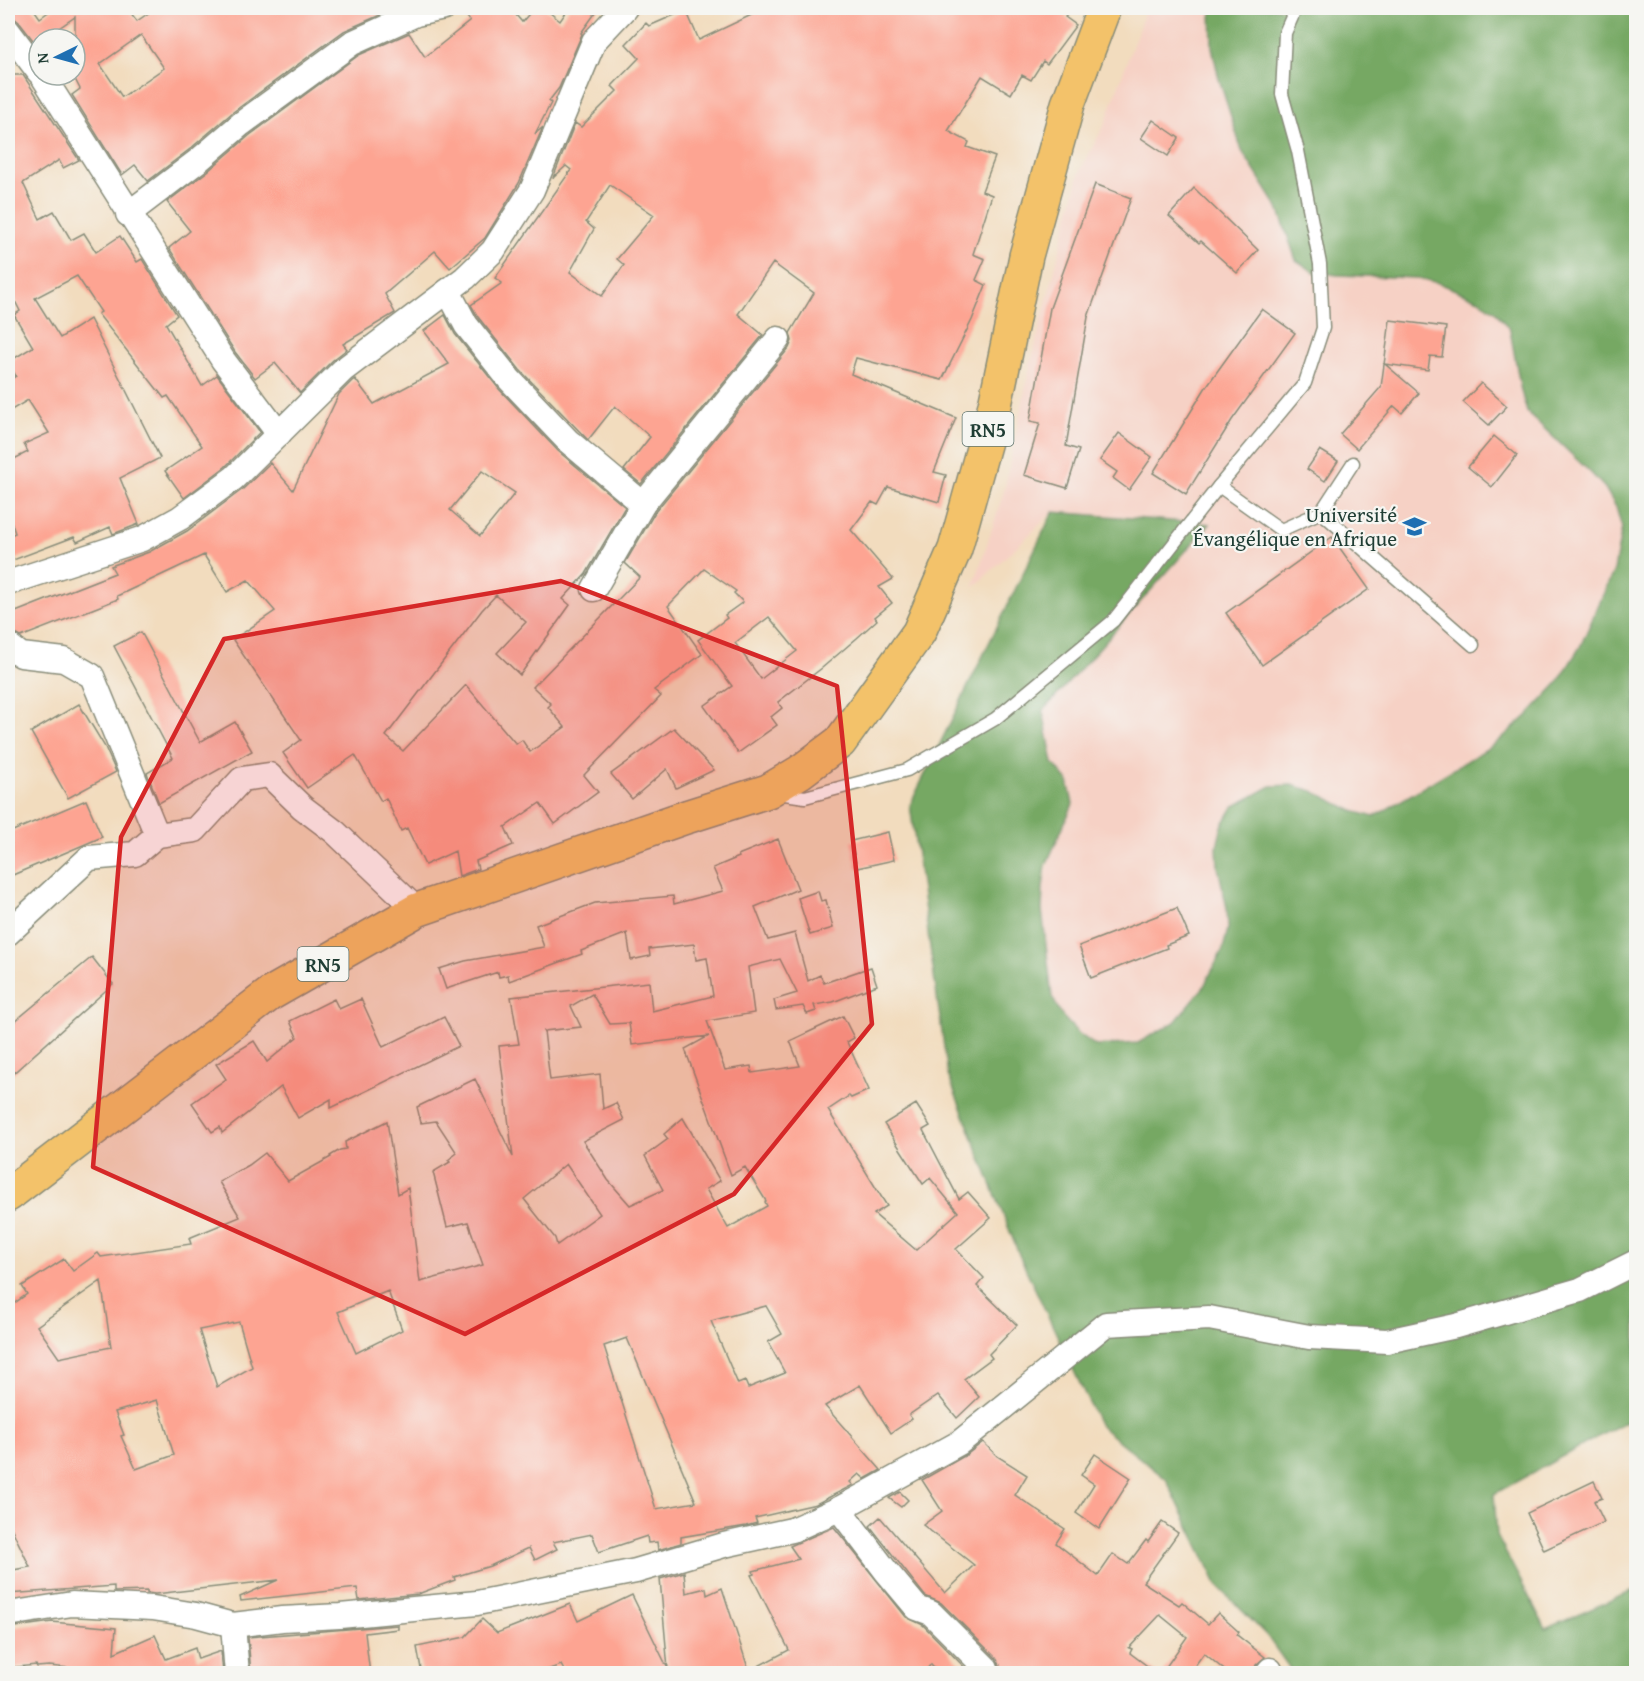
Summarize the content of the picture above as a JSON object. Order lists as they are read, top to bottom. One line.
{"streets":{"highway":["RN5"]},"places":{"school or university":["Université Évangélique en Afrique"]},"north":"left"}
